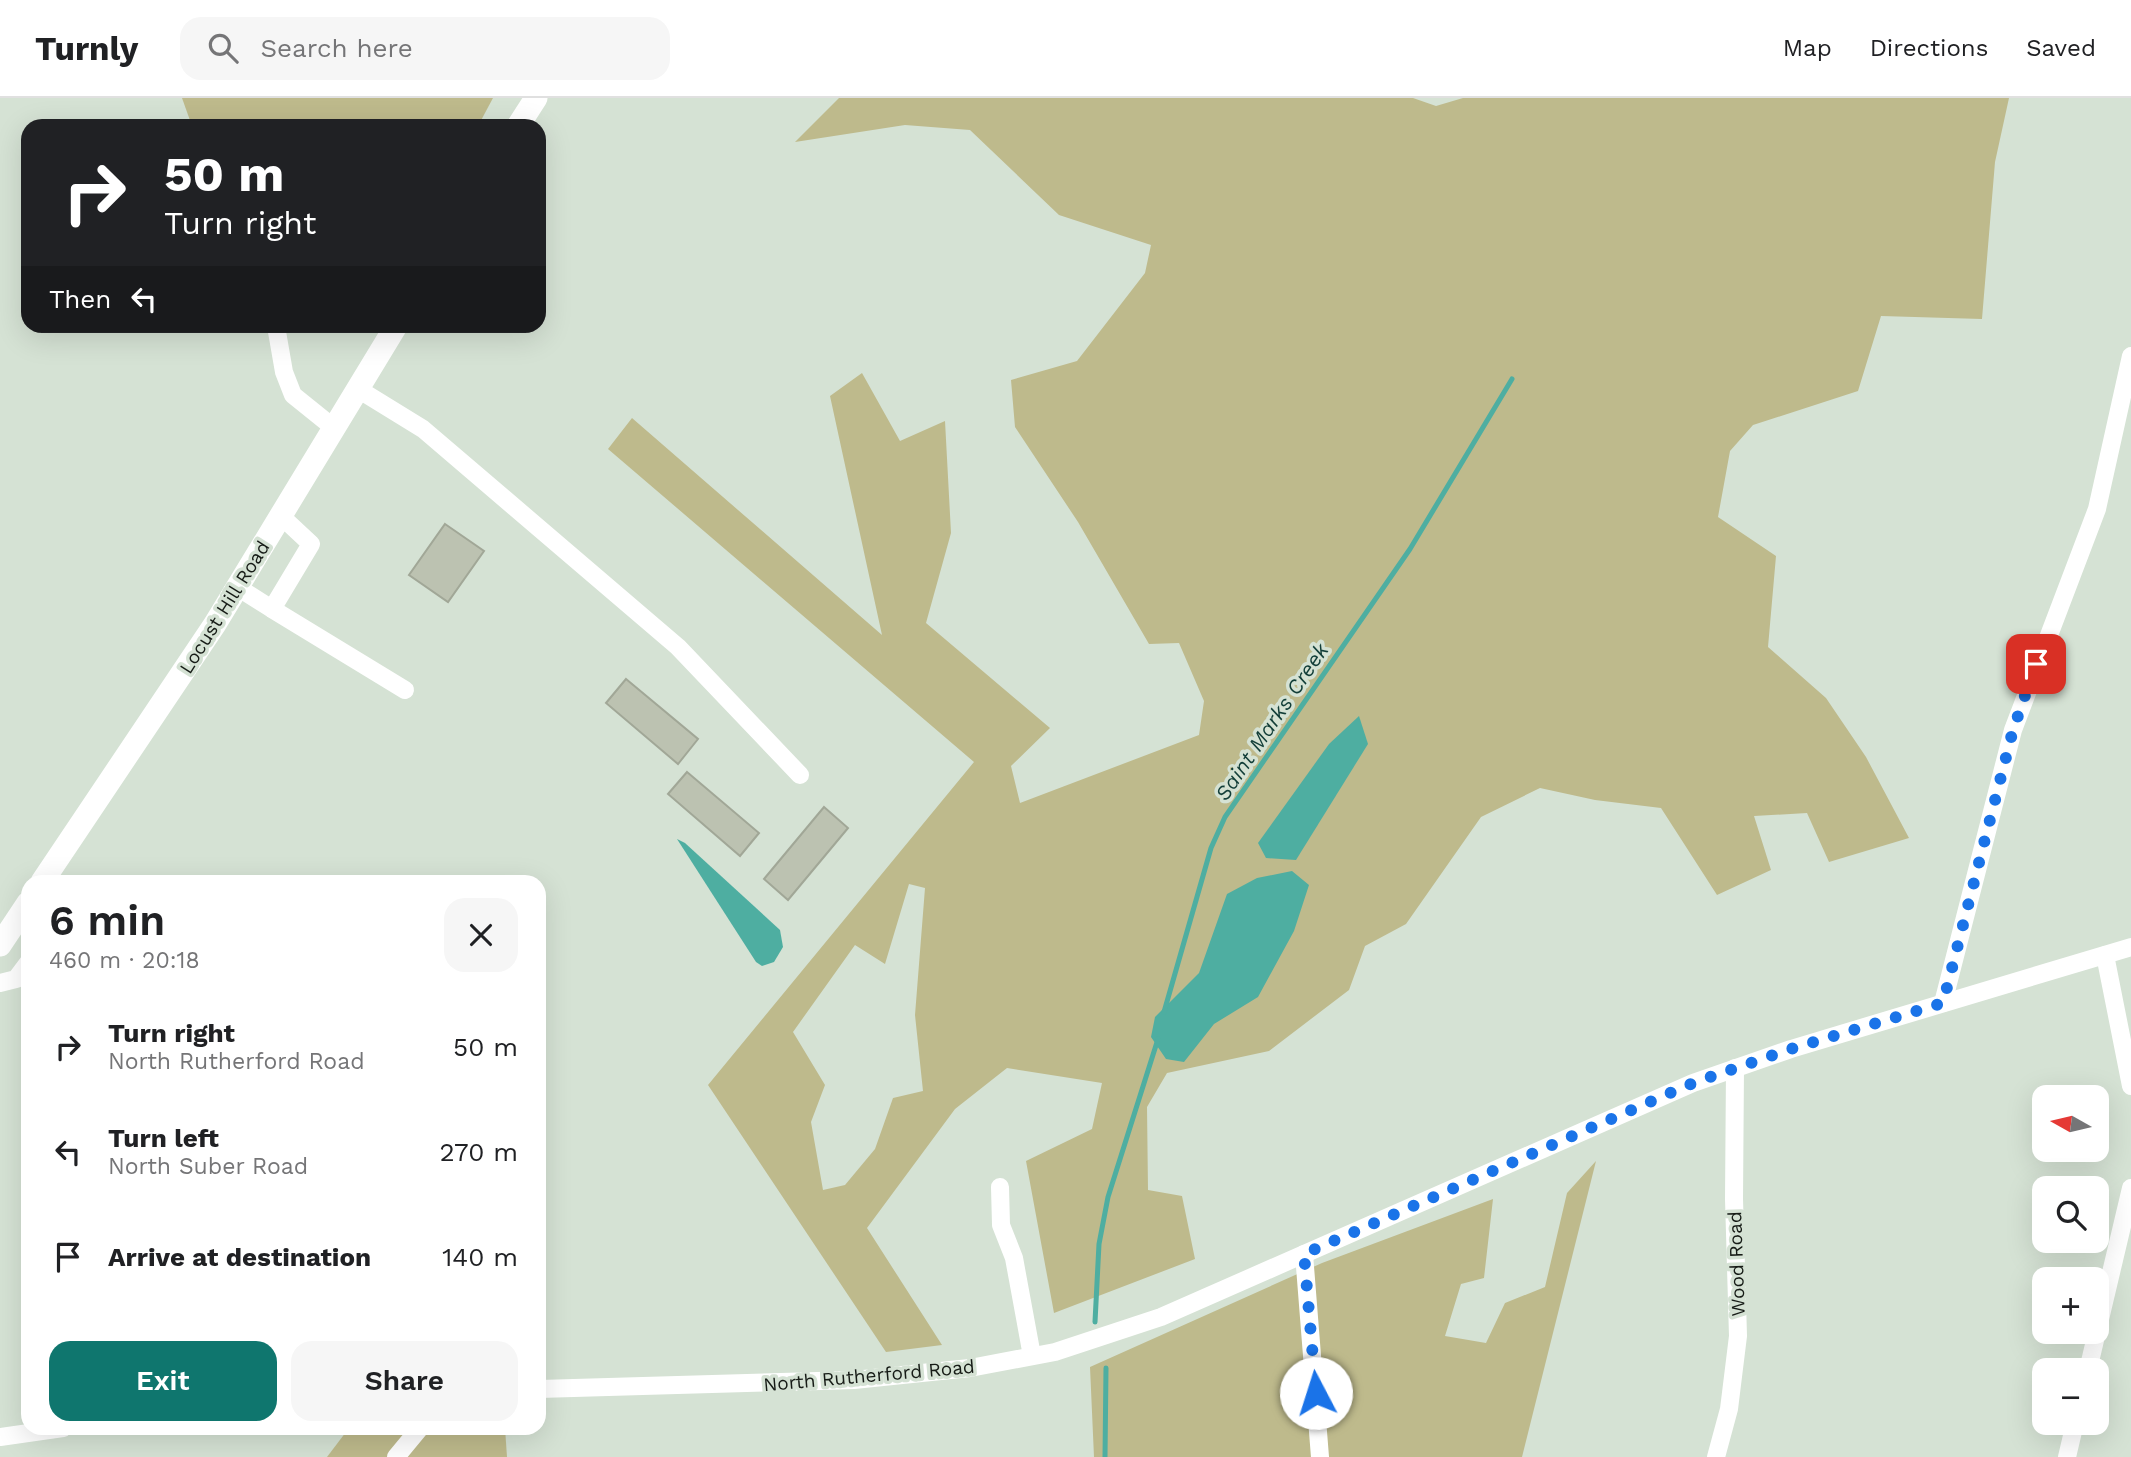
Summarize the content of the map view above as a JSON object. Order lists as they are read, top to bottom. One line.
{"streets":{"main road":["Locust Hill Road"],"street":["Wood Road","North Rutherford Road"]},"crossings":[["Wood Road","North Rutherford Road"]],"water":["Saint Marks Creek"],"north":"left","page":{"header":"Turnly","search":"Search here","nav":["Map","Directions","Saved"],"turn":["50 m","Turn right"],"then":"Then","heading":["6 min","460 m · 20:18"],"list":[{"name":"Turn right","note":"North Rutherford Road","value":"50 m"},{"name":"Turn left","note":"North Suber Road","value":"270 m"},{"name":"Arrive at destination","value":"140 m"}],"map_buttons":["+","−"],"buttons":["Exit","Share"]}}
